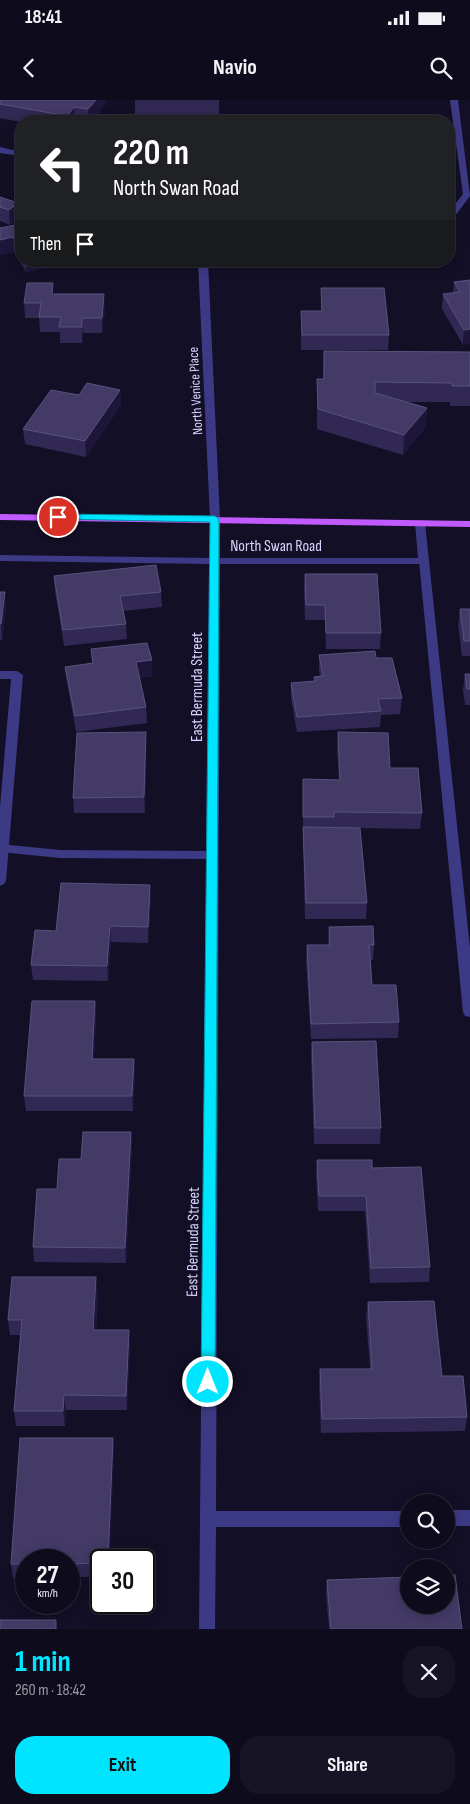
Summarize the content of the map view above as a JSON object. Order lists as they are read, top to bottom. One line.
{"streets":{"main road":["North Swan Road"],"street":["North Venice Place","East Bermuda Street"]},"crossings":[["North Venice Place","North Swan Road"],["North Venice Place","East Bermuda Street"],["North Swan Road","East Bermuda Street"]],"page":{"status":"18:41","header":"Navio","turn":["220 m","North Swan Road"],"then":"Then","speed":"27 km/h","limit":"30","heading":["1 min","260 m · 18:42"],"buttons":["Exit","Share"]}}
